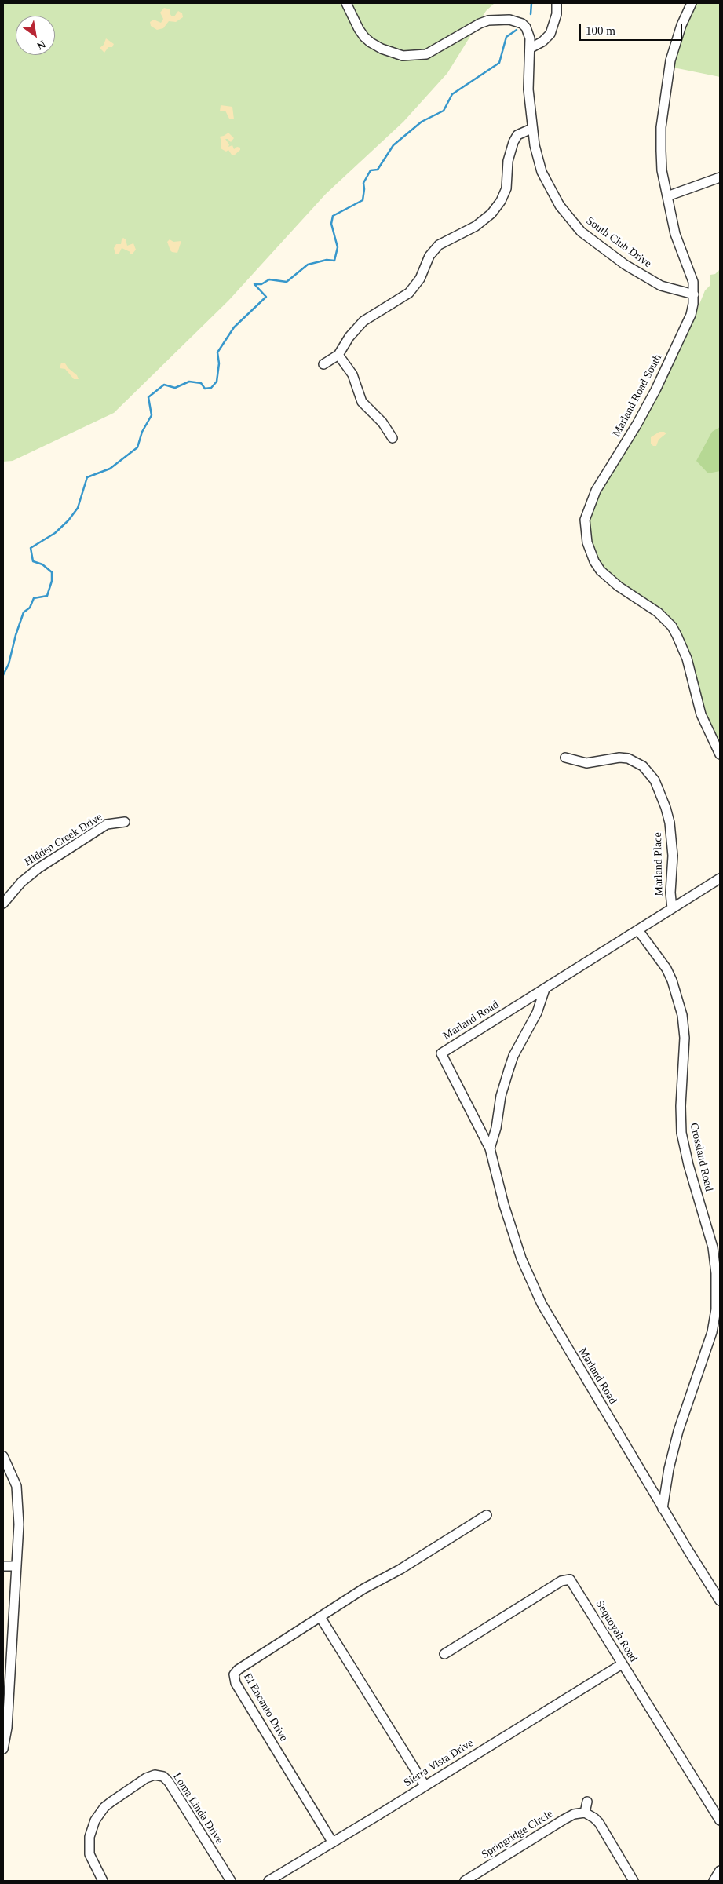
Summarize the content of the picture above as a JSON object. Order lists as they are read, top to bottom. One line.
{"streets":{"street":["South Club Drive","Marland Road South","Hidden Creek Drive","Marland Place","Marland Road","Crossland Road","Sequoyah Road","El Encanto Drive","Sierra Vista Drive","Loma Linda Drive","Springridge Circle"]},"crossings":[["South Club Drive","Marland Road South"],["Marland Place","Marland Road"],["Marland Road","Crossland Road"],["Sequoyah Road","Sierra Vista Drive"],["El Encanto Drive","Sierra Vista Drive"]],"scale_bar":"100 m","north":"bottom right"}
